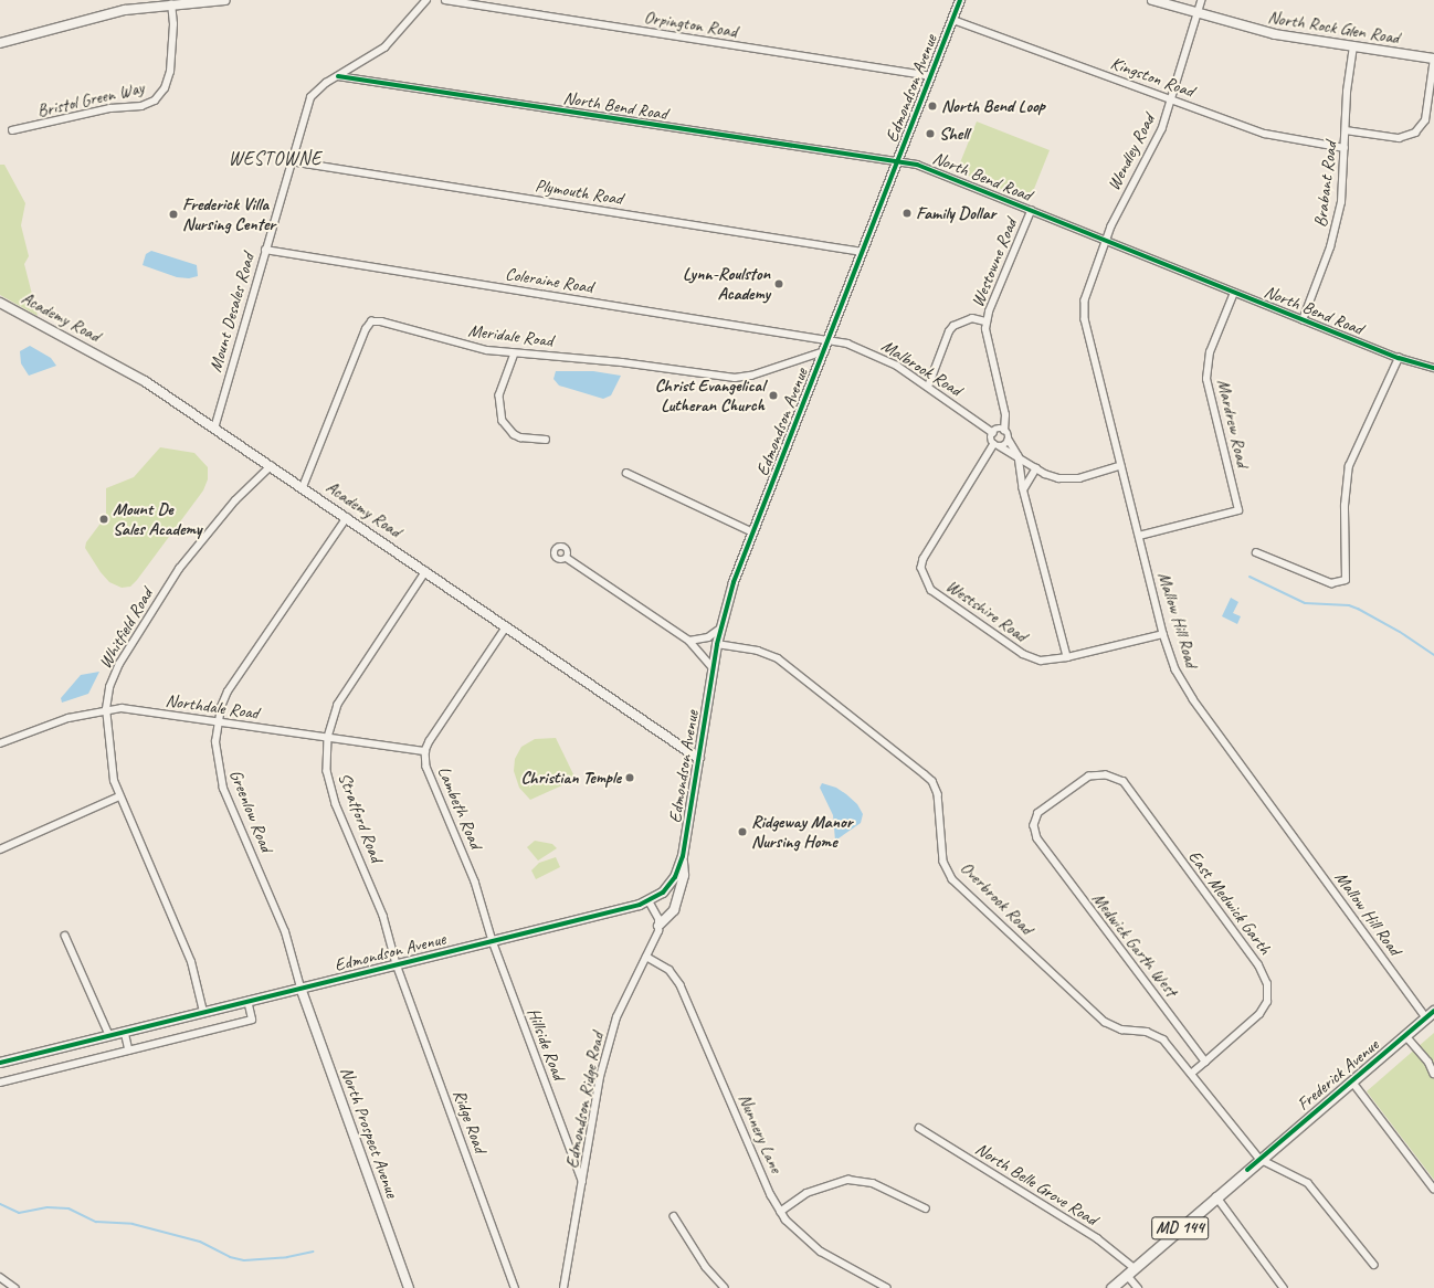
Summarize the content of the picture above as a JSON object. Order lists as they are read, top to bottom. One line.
{"streets":{"main road":["North Rock Glen Road","Edmondson Avenue","Academy Road","Frederick Avenue","North Prospect Avenue","MD 144"],"street":["Orpington Road","Kingston Road","Bristol Green Way","North Bend Road","Wendley Road","Brabant Road","Plymouth Road","Westowne Road","Coleraine Road","Mount Desales Road","Meridale Road","Malbrook Road","Mardrew Road","Westshire Road","Mallow Hill Road","Whitfield Road","Northdale Road","Lambeth Road","Greenlow Road","Stratford Road","Overbrook Road","East Medwick Garth","Medwick Garth West","Hillside Road","Edmondson Ridge Road","Ridge Road","Nunnery Lane","North Belle Grove Road"]},"crossings":[["Orpington Road","Edmondson Avenue"],["North Rock Glen Road","Wendley Road"],["North Rock Glen Road","Brabant Road"],["Kingston Road","Edmondson Avenue"],["Kingston Road","Wendley Road"],["Kingston Road","Brabant Road"],["Edmondson Avenue","North Bend Road"],["Edmondson Avenue","Plymouth Road"],["Edmondson Avenue","Coleraine Road"],["Edmondson Avenue","Academy Road"],["Edmondson Avenue","Meridale Road"],["Edmondson Avenue","Malbrook Road"],["Edmondson Avenue","Whitfield Road"],["Edmondson Avenue","Lambeth Road"],["Edmondson Avenue","Greenlow Road"],["Edmondson Avenue","Stratford Road"],["Edmondson Avenue","Overbrook Road"],["Edmondson Avenue","Hillside Road"],["Edmondson Avenue","Ridge Road"],["Edmondson Avenue","North Prospect Avenue"],["North Bend Road","Wendley Road"],["North Bend Road","Brabant Road"],["North Bend Road","Westowne Road"],["North Bend Road","Mount Desales Road"],["North Bend Road","Mardrew Road"],["North Bend Road","Mallow Hill Road"],["Wendley Road","Mallow Hill Road"],["Plymouth Road","Mount Desales Road"],["Coleraine Road","Mount Desales Road"],["Coleraine Road","Malbrook Road"],["Mount Desales Road","Academy Road"],["Academy Road","Meridale Road"],["Academy Road","Whitfield Road"],["Academy Road","Lambeth Road"],["Academy Road","Greenlow Road"],["Academy Road","Stratford Road"],["Mardrew Road","Mallow Hill Road"],["Westshire Road","Mallow Hill Road"],["Mallow Hill Road","Frederick Avenue"],["Whitfield Road","Northdale Road"],["Northdale Road","Lambeth Road"],["Northdale Road","Greenlow Road"],["Northdale Road","Stratford Road"],["Lambeth Road","Hillside Road"],["Greenlow Road","North Prospect Avenue"],["Stratford Road","Ridge Road"],["Overbrook Road","Frederick Avenue"],["Overbrook Road","MD 144"],["East Medwick Garth","Medwick Garth West"],["Hillside Road","Edmondson Ridge Road"],["Frederick Avenue","MD 144"],["Edmondson Ridge Road","Nunnery Lane"],["North Belle Grove Road","MD 144"]],"districts":["WESTOWNE"],"places":["North Bend Loop","Shell","Family Dollar","Frederick Villa Nursing Center","Lynn-Roulston Academy","Christ Evangelical Lutheran Church","Mount De Sales Academy","Christian Temple","Ridgeway Manor Nursing Home"]}
